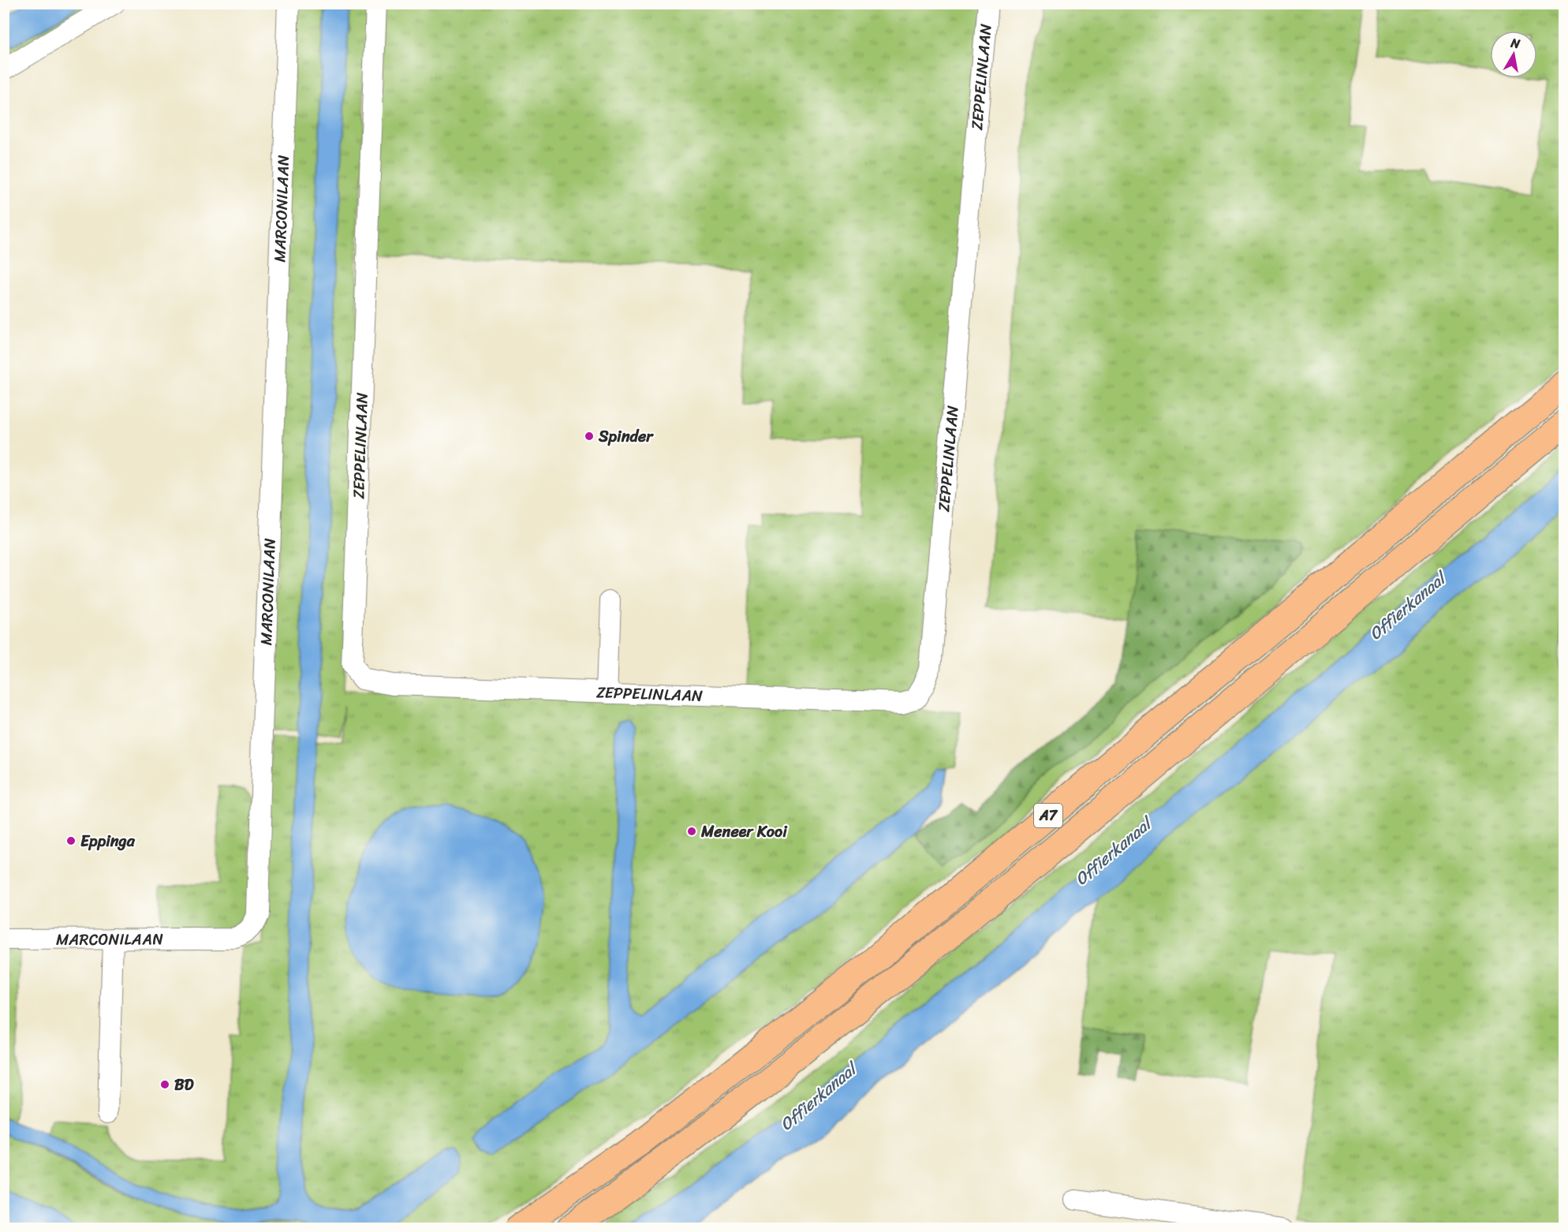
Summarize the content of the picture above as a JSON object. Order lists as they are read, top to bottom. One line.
{"streets":{"highway":["A7"],"street":["ZEPPELINLAAN","MARCONILAAN"]},"water":["Offierkanaal"],"places":["Spinder","Meneer Kooi","Eppinga","BD"],"north":"top"}
